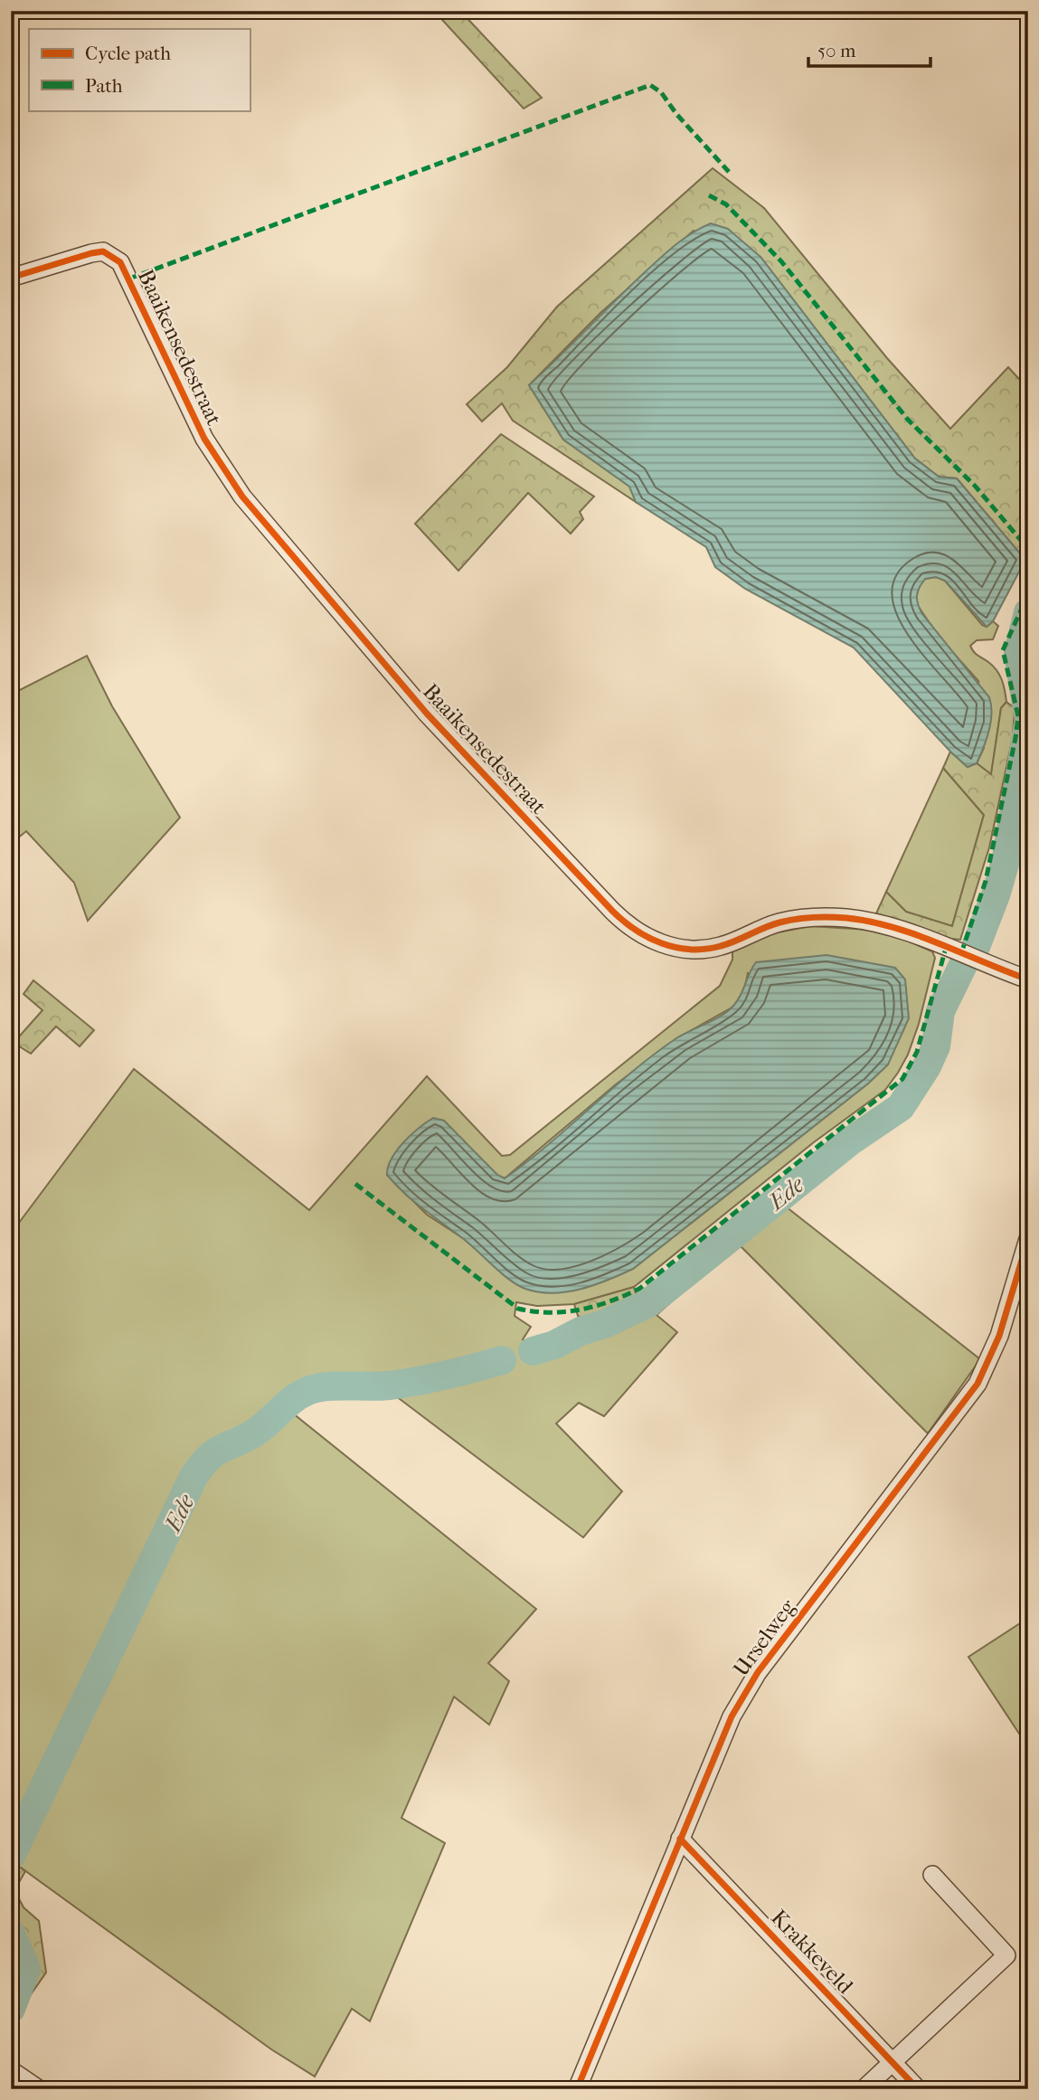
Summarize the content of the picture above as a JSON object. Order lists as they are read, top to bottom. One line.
{"streets":{"street":["Baaikensedestraat","Urselweg","Krakkeveld"]},"crossings":[["Urselweg","Krakkeveld"]],"water":["Ede"],"legend":["Cycle path","Path"],"scale_bar":"50 m"}
